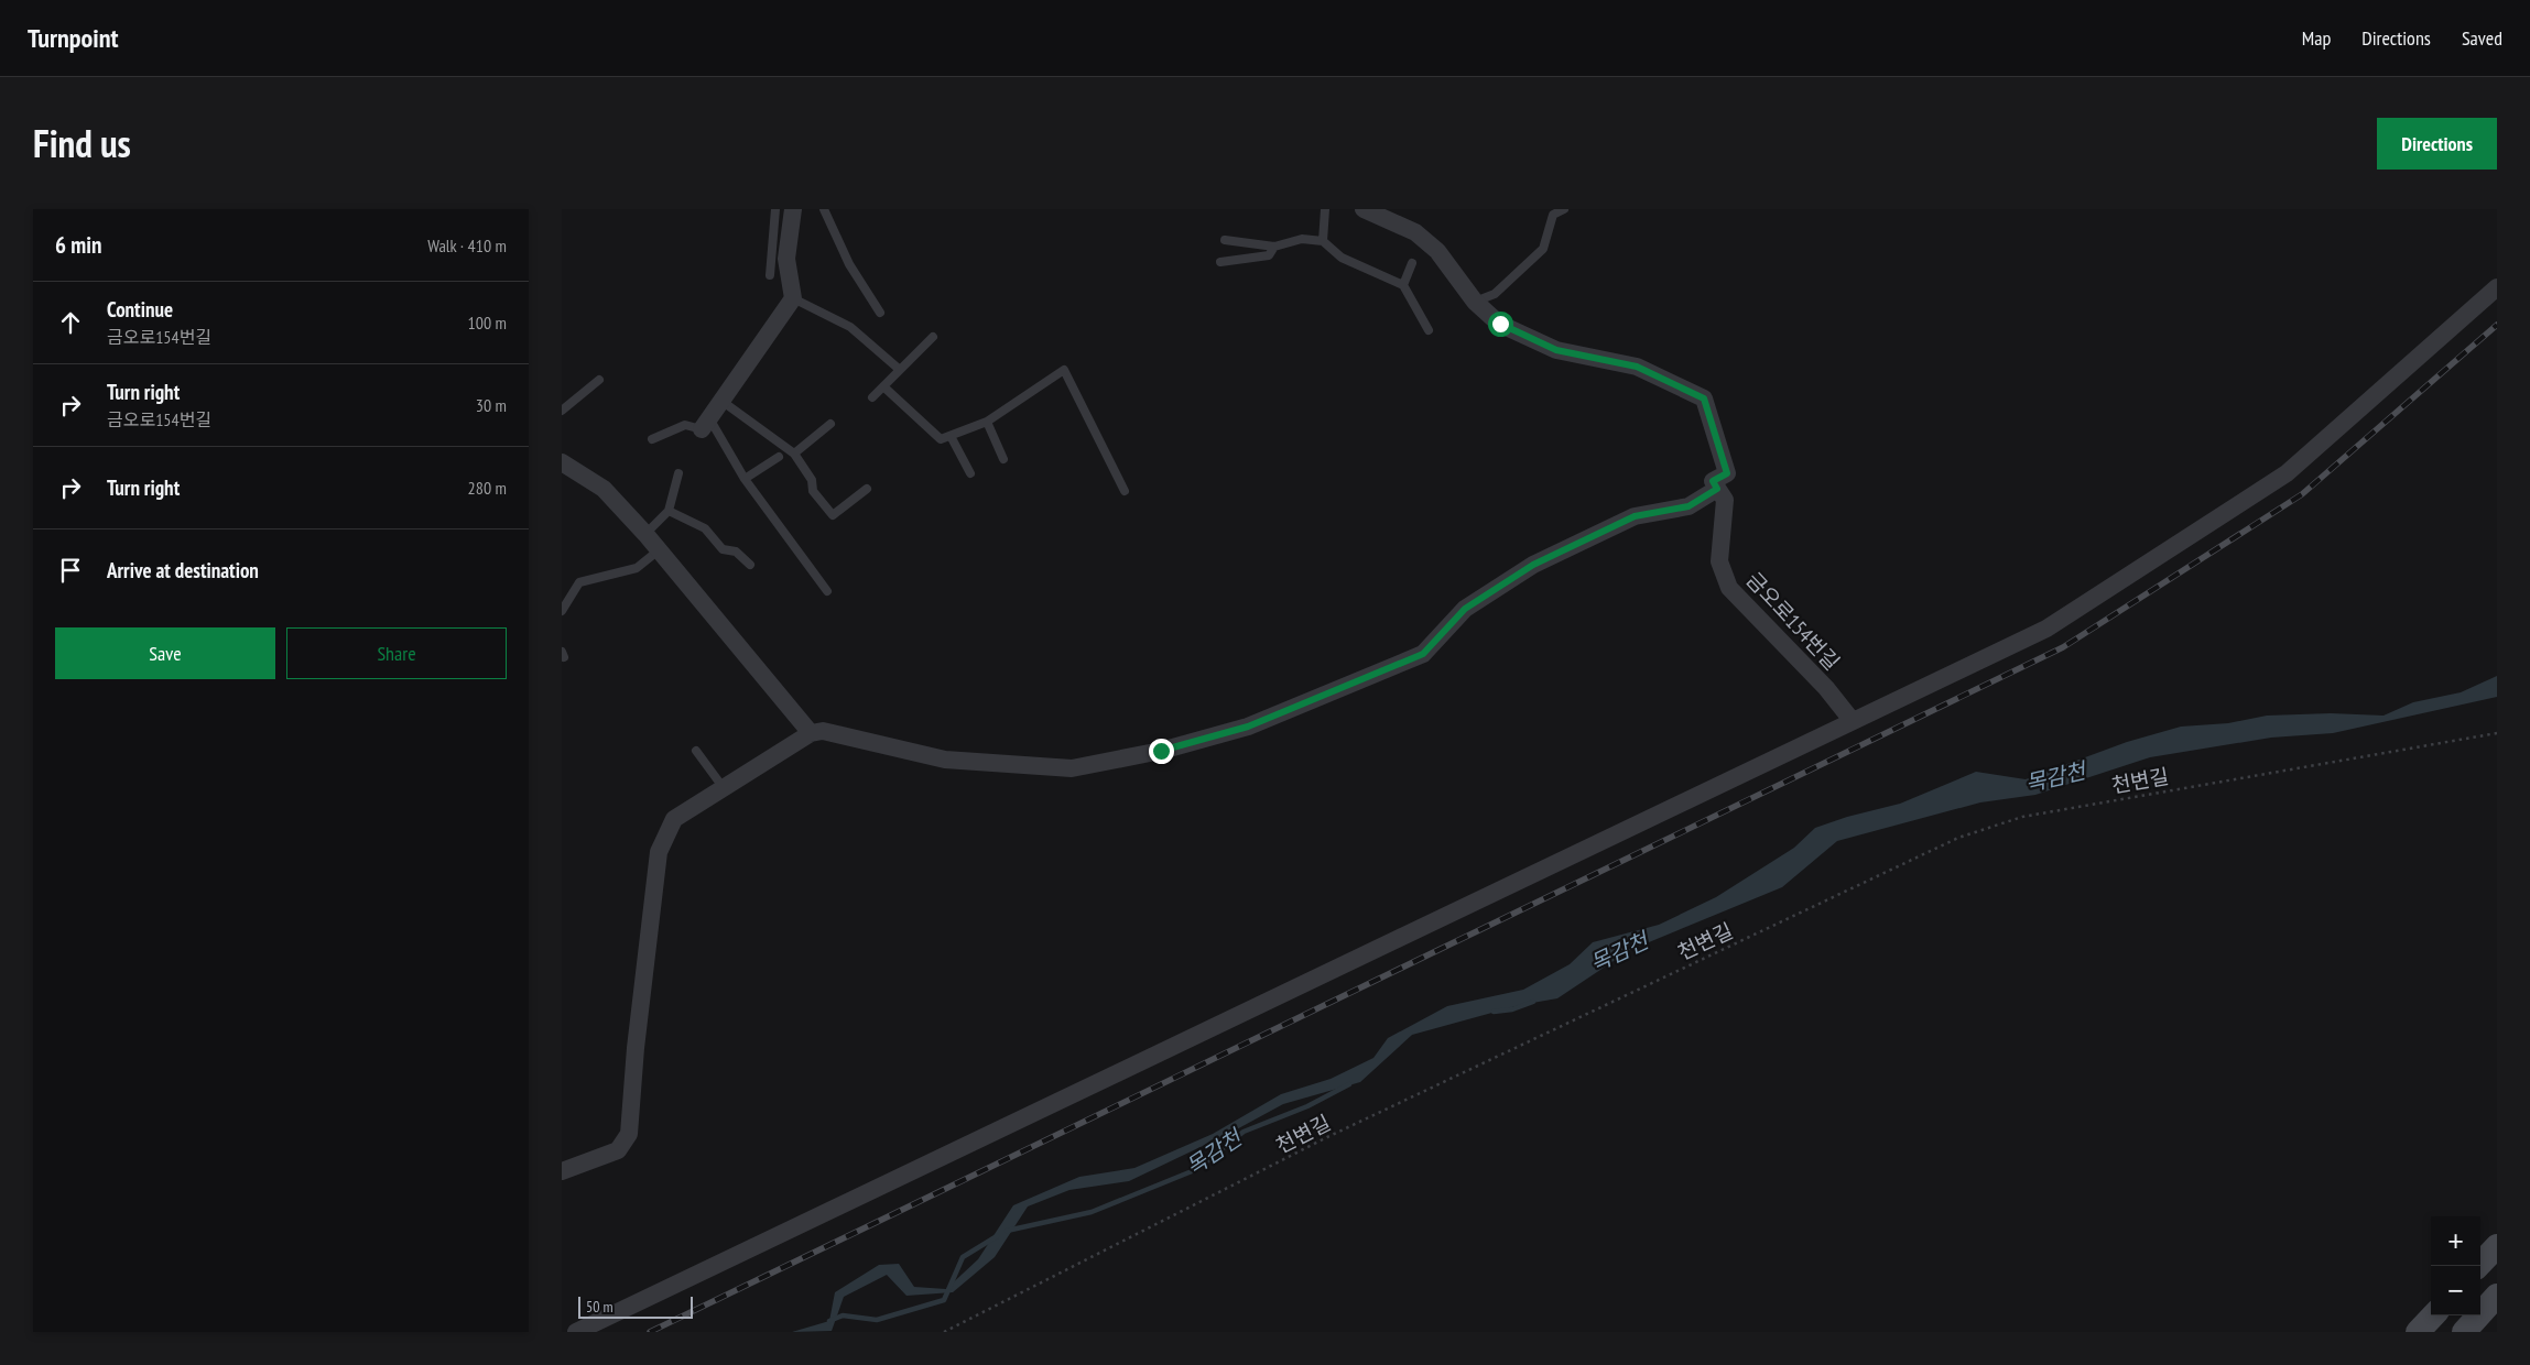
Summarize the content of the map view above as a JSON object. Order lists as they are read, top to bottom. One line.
{"streets":{"street":["금오로154번길"],"path":["천변길"]},"water":["목감천"],"scale_bar":"50 m","page":{"header":"Turnpoint","nav":["Map","Directions","Saved"],"title":"Find us","buttons":["Directions",["Save","Share"]],"heading":["6 min","Walk · 410 m"],"list":[["Continue","금오로154번길","100 m"],["Turn right","금오로154번길","30 m"],["Turn right","280 m"],"Arrive at destination"],"map_buttons":["+","−"],"scale":"50 m"}}
